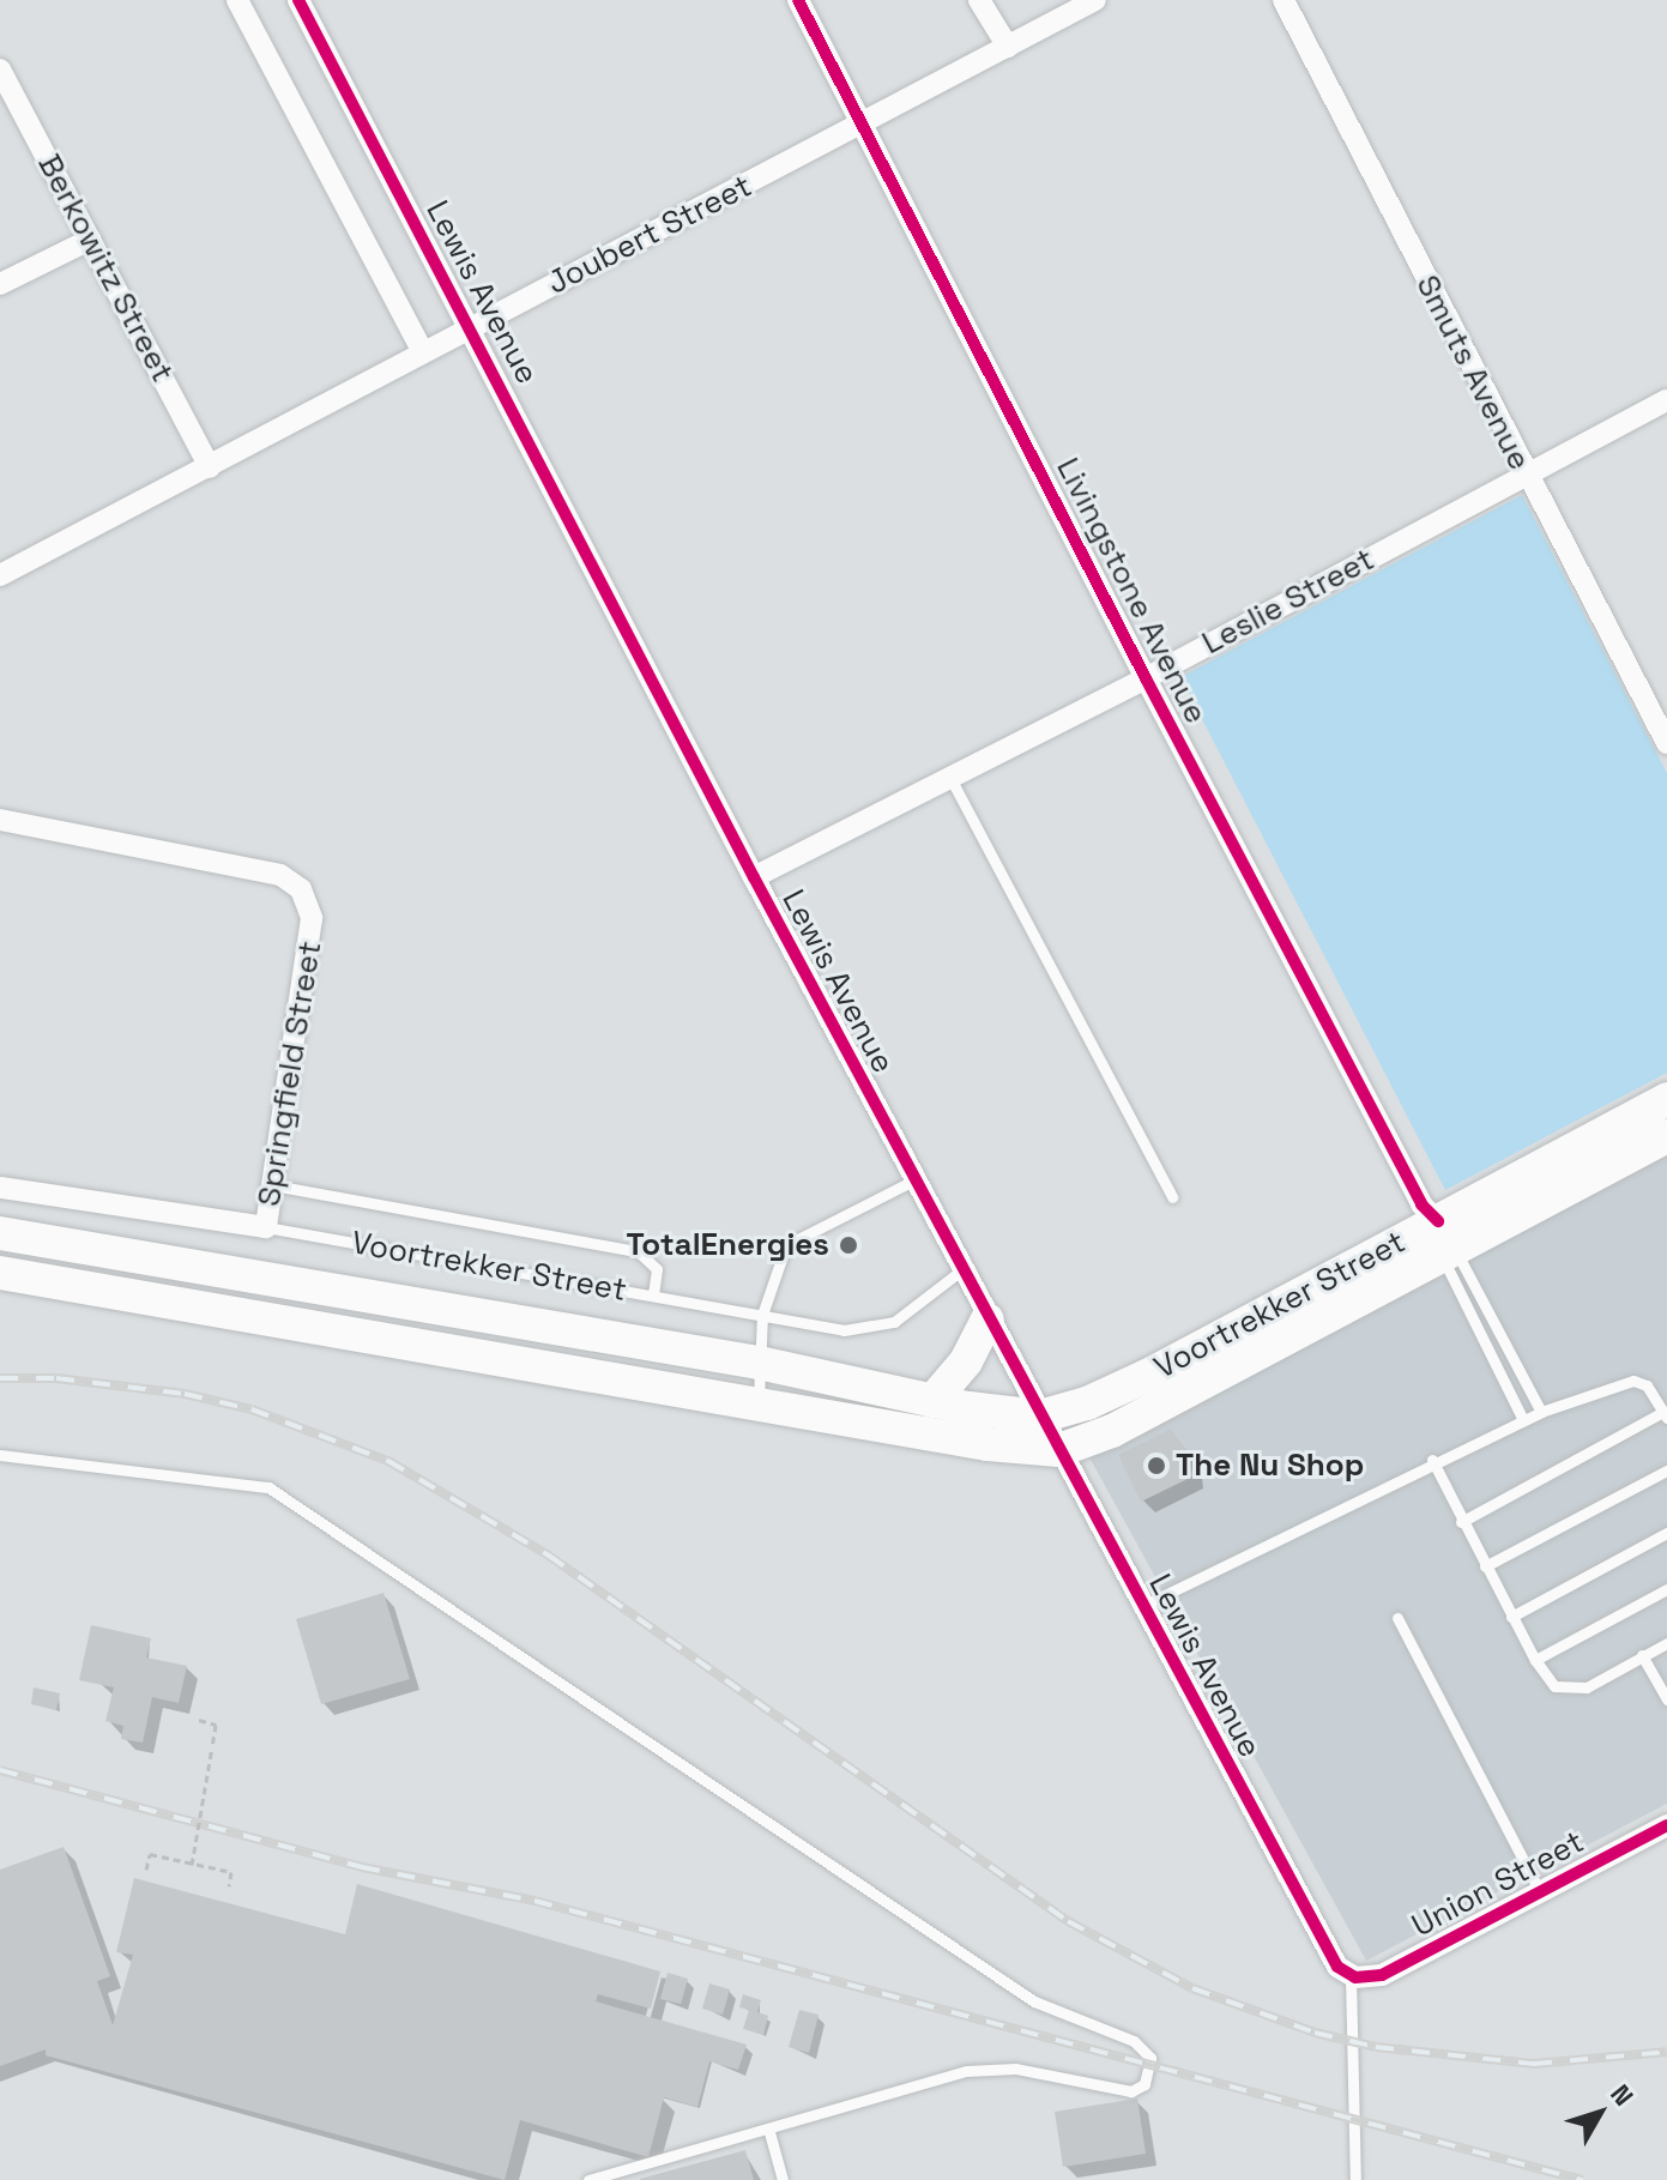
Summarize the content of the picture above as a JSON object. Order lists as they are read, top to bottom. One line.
{"streets":{"main road":["Voortrekker Street"],"street":["Joubert Street","Berkowitz Street","Lewis Avenue","Smuts Avenue","Livingstone Avenue","Leslie Street","Springfield Street","Union Street"]},"crossings":[["Joubert Street","Berkowitz Street"],["Joubert Street","Lewis Avenue"],["Joubert Street","Livingstone Avenue"],["Lewis Avenue","Leslie Street"],["Lewis Avenue","Voortrekker Street"],["Lewis Avenue","Union Street"],["Smuts Avenue","Leslie Street"],["Livingstone Avenue","Leslie Street"],["Livingstone Avenue","Voortrekker Street"],["Springfield Street","Voortrekker Street"]],"places":["TotalEnergies","The Nu Shop"],"north":"top right"}
